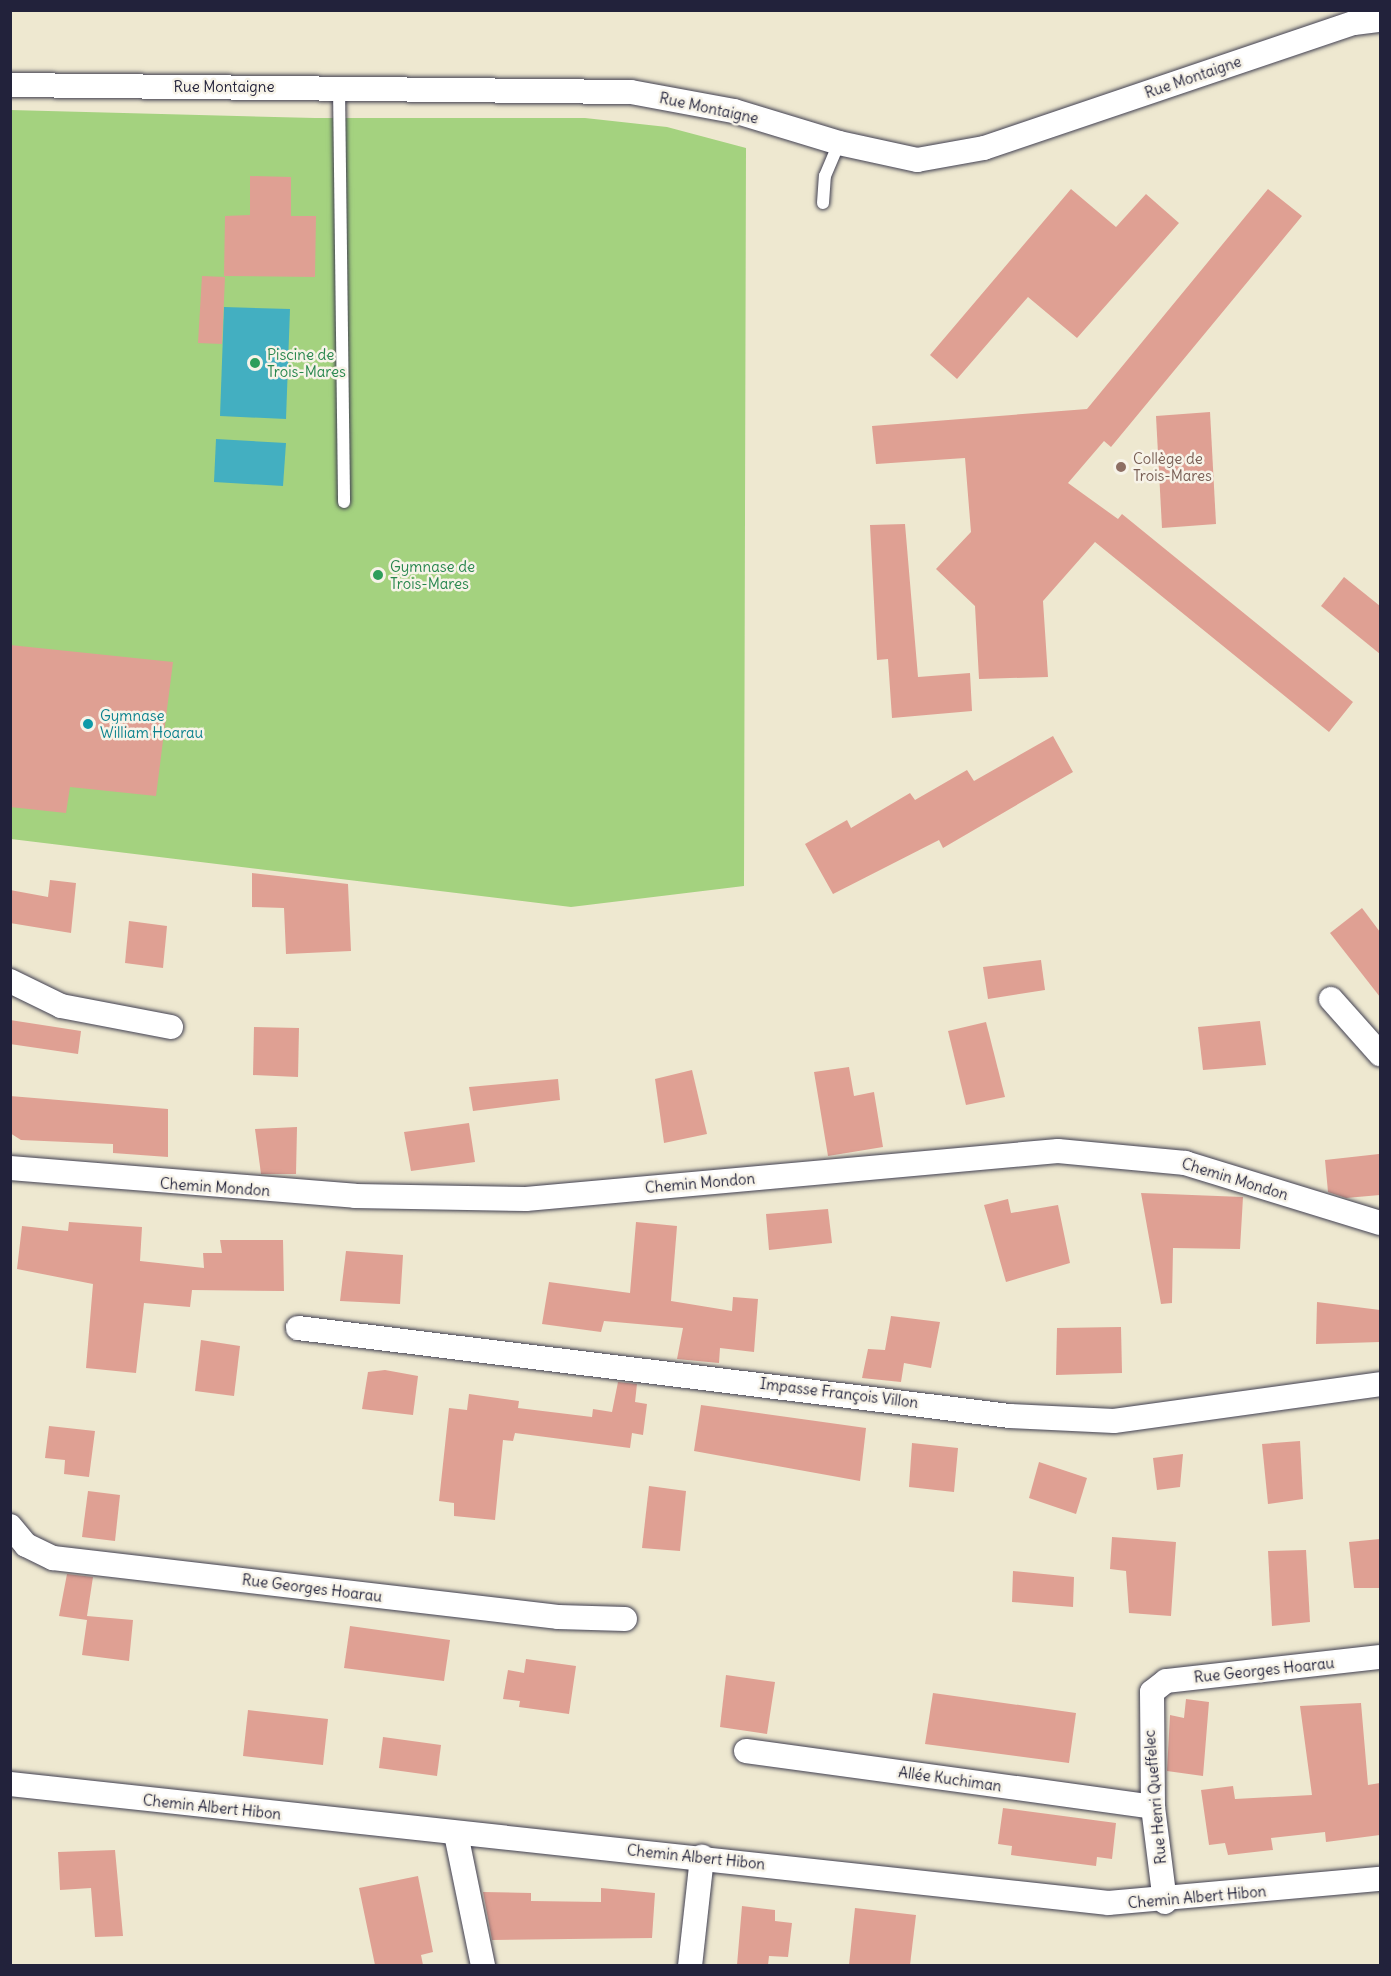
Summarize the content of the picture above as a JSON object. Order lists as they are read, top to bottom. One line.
{"streets":{"street":["Rue Montaigne","Chemin Mondon","Impasse François Villon","Rue Georges Hoarau","Allée Kuchiman","Rue Henri Queffelec","Chemin Albert Hibon"]},"crossings":[["Rue Georges Hoarau","Rue Henri Queffelec"],["Allée Kuchiman","Rue Henri Queffelec"],["Rue Henri Queffelec","Chemin Albert Hibon"]],"places":["Piscine de Trois-Mares","Collège de Trois-Mares","Gymnase de Trois-Mares","Gymnase William Hoarau"]}
